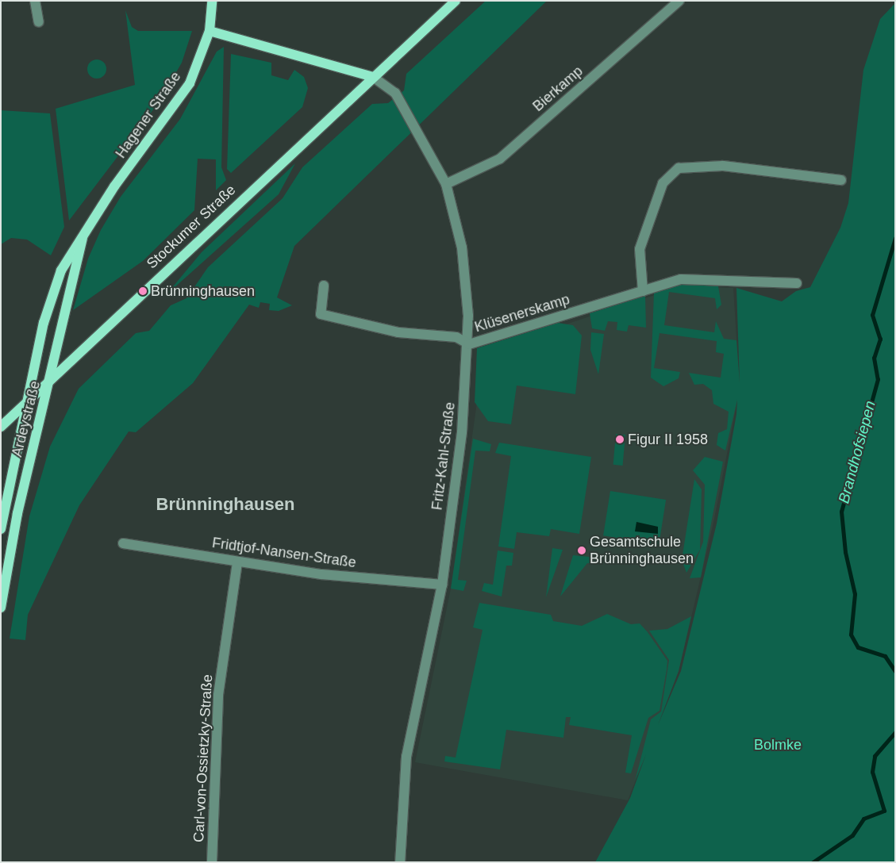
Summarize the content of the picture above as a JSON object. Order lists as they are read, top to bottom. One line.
{"streets":{"main road":["Hagener Straße","Stockumer Straße","Ardeystraße"],"street":["Bierkamp","Klüsenerskamp","Fritz-Kahl-Straße","Fridtjof-Nansen-Straße","Carl-von-Ossietzky-Straße"]},"crossings":[["Bierkamp","Fritz-Kahl-Straße"],["Hagener Straße","Stockumer Straße"],["Hagener Straße","Ardeystraße"],["Stockumer Straße","Ardeystraße"],["Stockumer Straße","Fritz-Kahl-Straße"],["Klüsenerskamp","Fritz-Kahl-Straße"],["Fritz-Kahl-Straße","Fridtjof-Nansen-Straße"],["Fridtjof-Nansen-Straße","Carl-von-Ossietzky-Straße"]],"districts":["Brünninghausen"],"water":["Brandhofsiepen"],"parks":["Bolmke"],"places":["Brünninghausen","Figur II 1958","Gesamtschule Brünninghausen"]}
